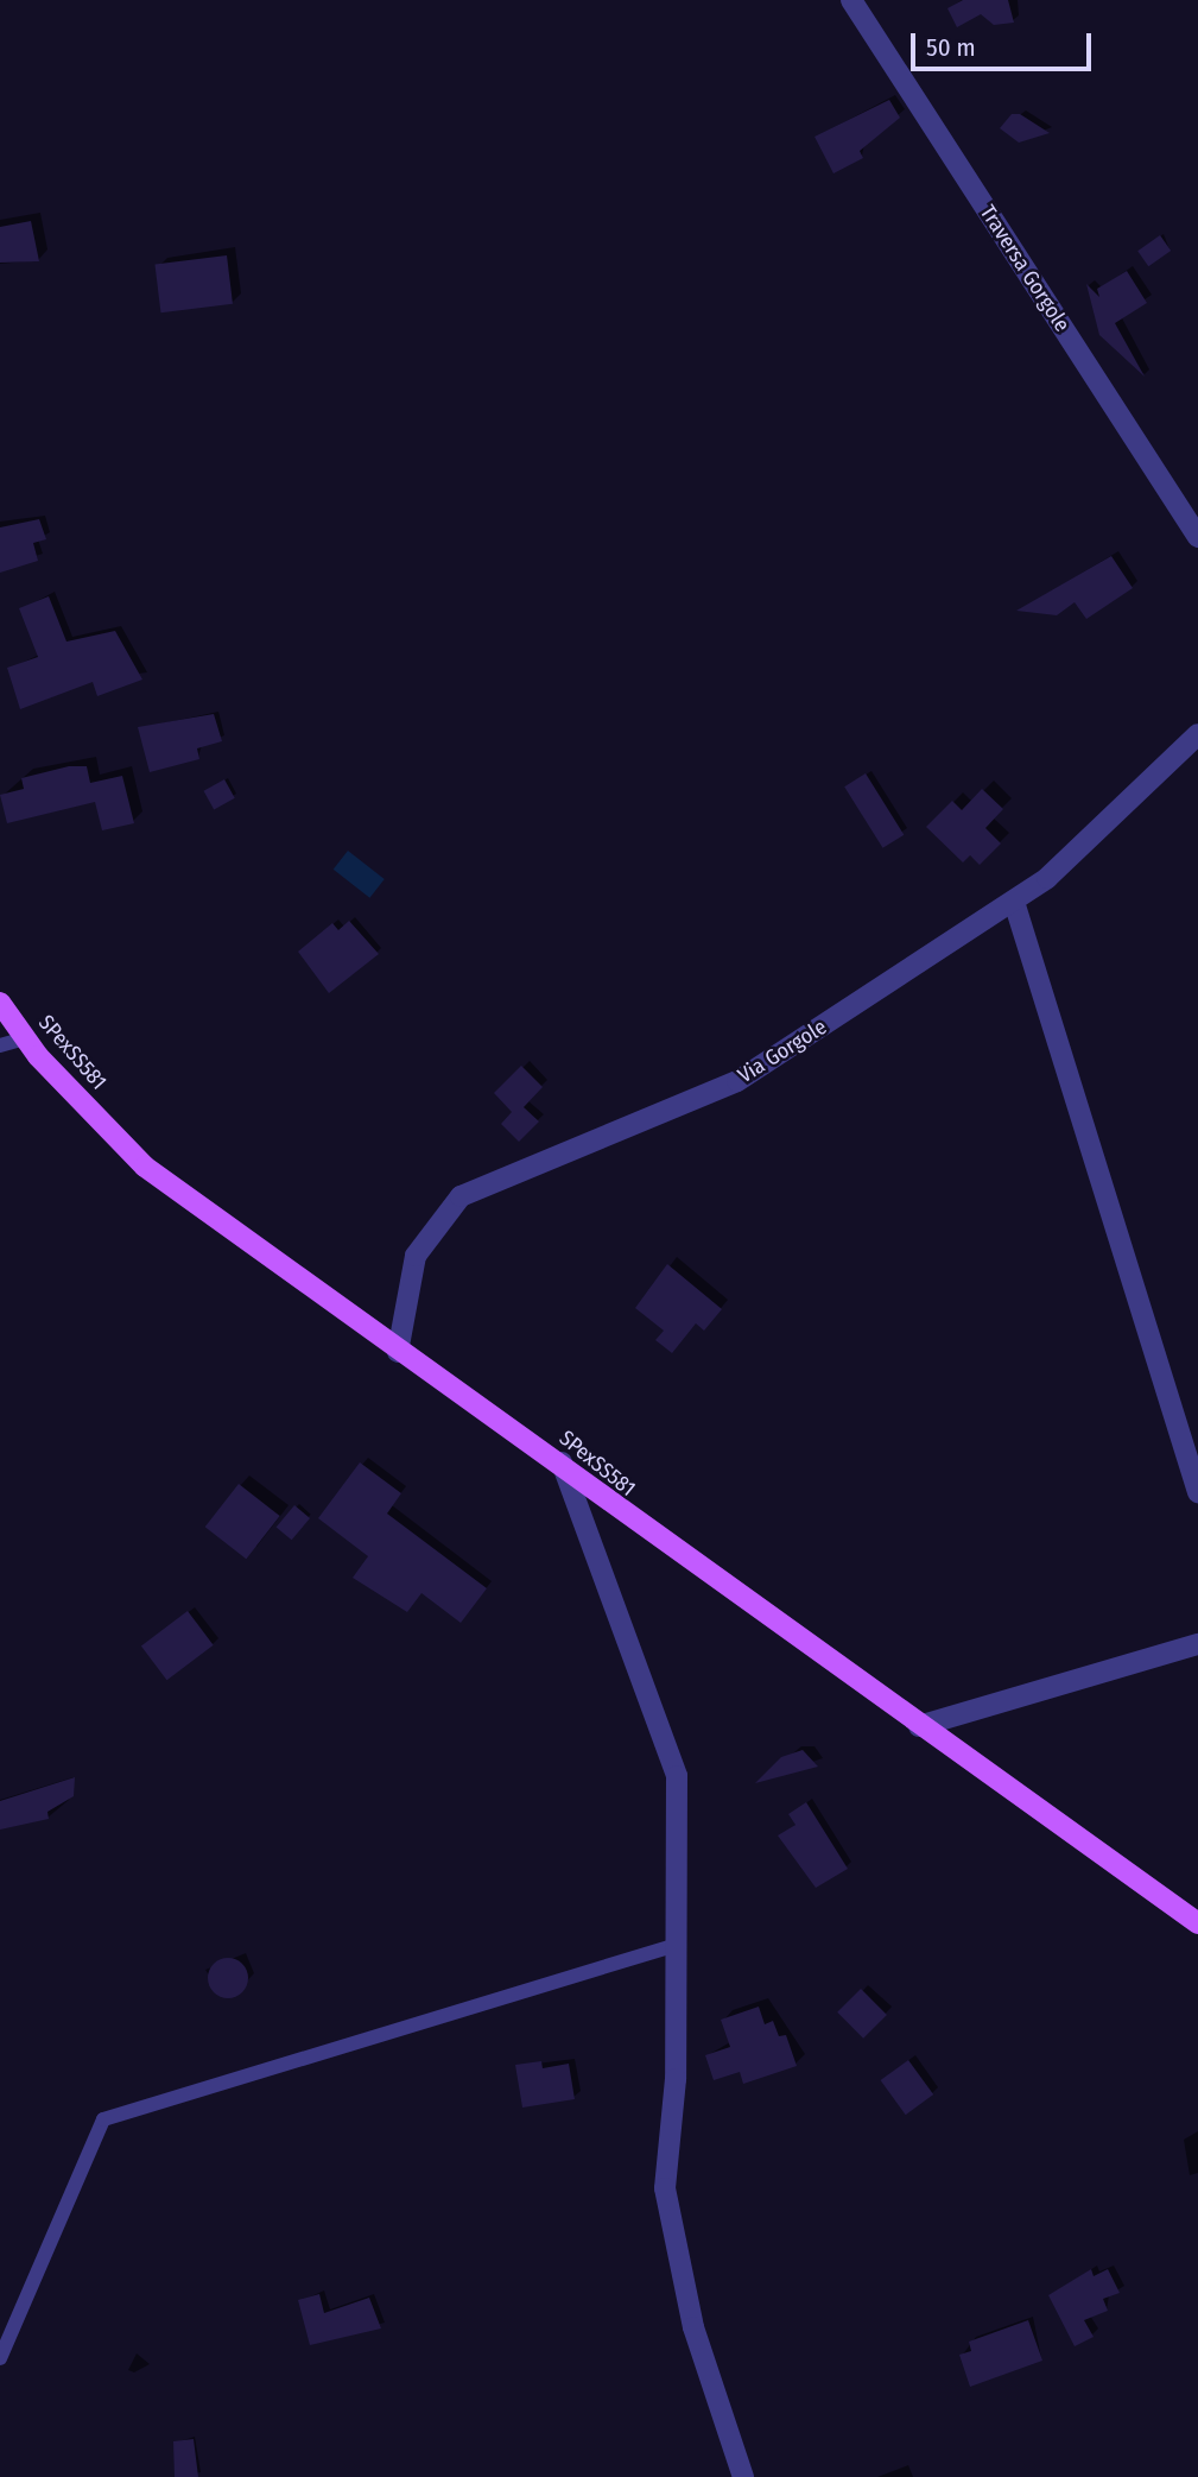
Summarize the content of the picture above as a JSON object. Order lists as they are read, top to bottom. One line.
{"streets":{"main road":["SPexSS581"],"street":["Traversa Gorgole","Via Gorgole"]},"crossings":[["Via Gorgole","SPexSS581"]],"scale_bar":"50 m"}
